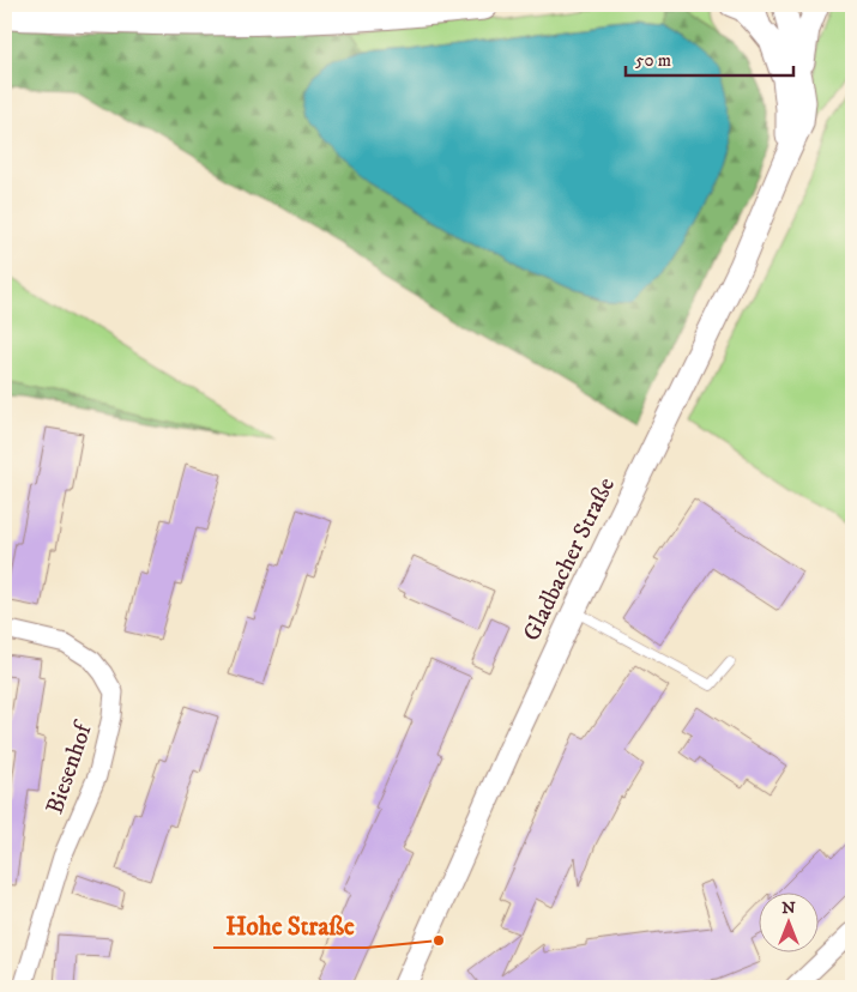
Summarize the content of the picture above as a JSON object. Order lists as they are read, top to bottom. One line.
{"streets":{"street":["Gladbacher Straße","Biesenhof"]},"places":["Hohe Straße"],"scale_bar":"50 m","north":"top"}
